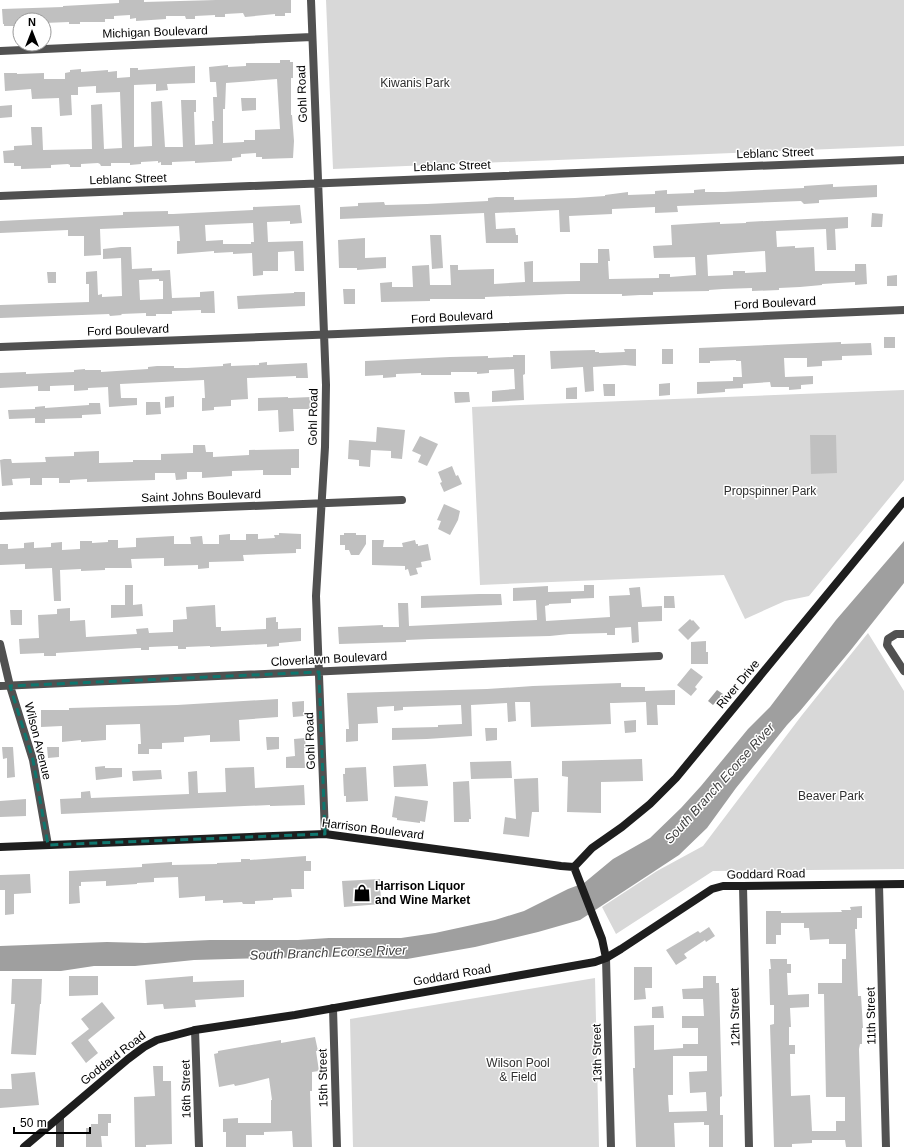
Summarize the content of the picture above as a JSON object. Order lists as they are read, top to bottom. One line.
{"streets":{"street":["Michigan Boulevard","Gohl Road","Leblanc Street","Ford Boulevard","Saint Johns Boulevard","Cloverlawn Boulevard","River Drive","Wilson Avenue","Harrison Boulevard","Goddard Road","11th Street","12th Street","13th Street","15th Street","16th Street"]},"crossings":[["Michigan Boulevard","Gohl Road"],["Gohl Road","Leblanc Street"],["Gohl Road","Ford Boulevard"],["Gohl Road","Saint Johns Boulevard"],["Gohl Road","Cloverlawn Boulevard"],["Gohl Road","Harrison Boulevard"],["Cloverlawn Boulevard","Wilson Avenue"],["River Drive","Harrison Boulevard"],["Wilson Avenue","Harrison Boulevard"],["Goddard Road","11th Street"],["Goddard Road","12th Street"],["Goddard Road","13th Street"],["Goddard Road","15th Street"],["Goddard Road","16th Street"]],"water":["South Branch Ecorse River"],"parks":["Kiwanis Park","Propspinner Park","Beaver Park","Wilson Pool & Field"],"places":{"shop":["Harrison Liquor and Wine Market"]},"scale_bar":"50 m","north":"top"}
